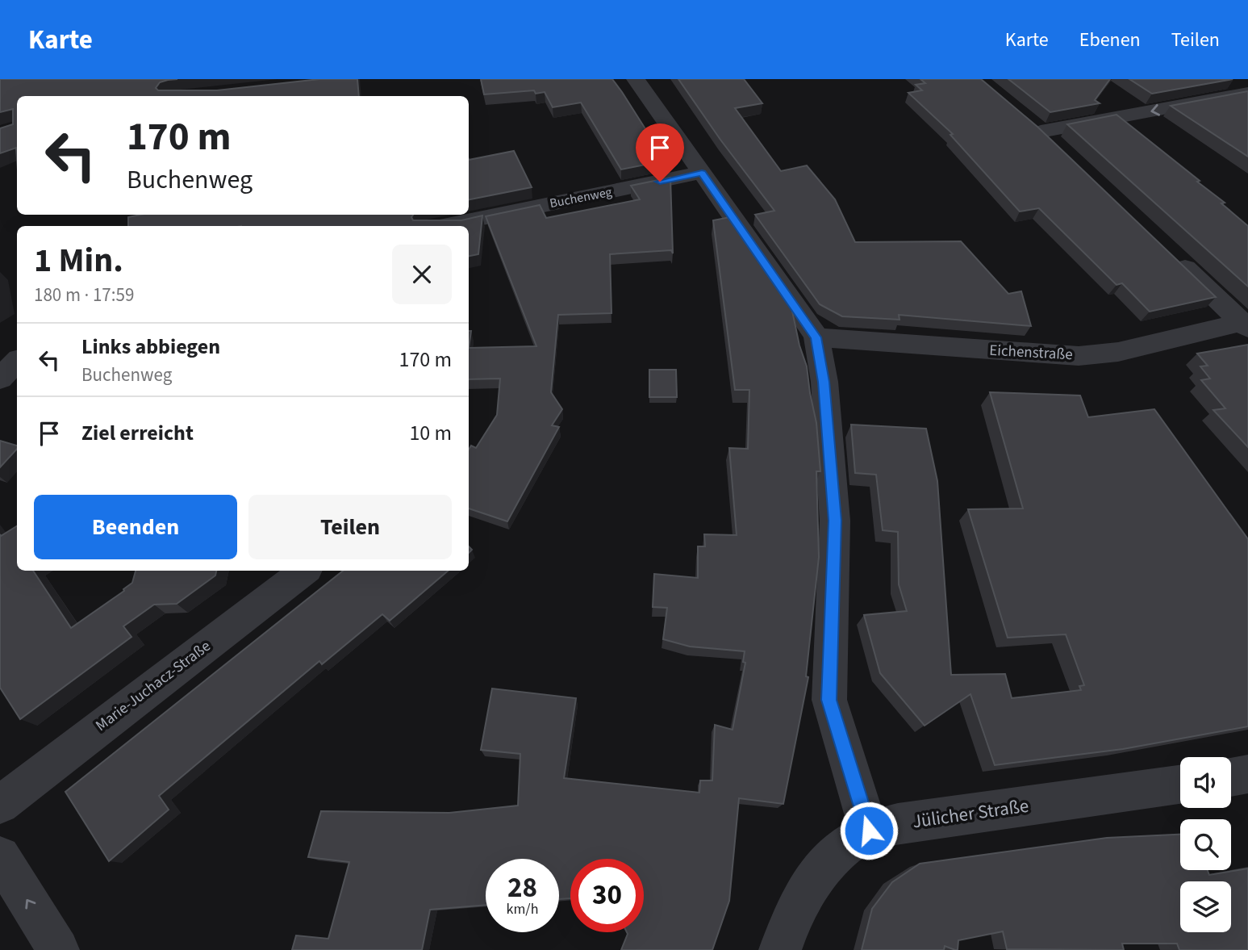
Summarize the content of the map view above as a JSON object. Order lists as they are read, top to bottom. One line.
{"streets":{"street":["Buchenweg","Eichenstraße","Marie-Juchacz-Straße","Jülicher Straße"]},"page":{"header":"Karte","nav":["Karte","Ebenen","Teilen"],"turn":["170 m","Buchenweg"],"heading":["1 Min.","180 m · 17:59"],"list":[{"name":"Links abbiegen","note":"Buchenweg","value":"170 m"},{"name":"Ziel erreicht","value":"10 m"}],"buttons":["Beenden","Teilen"],"speed":"28 km/h","limit":"30"}}
